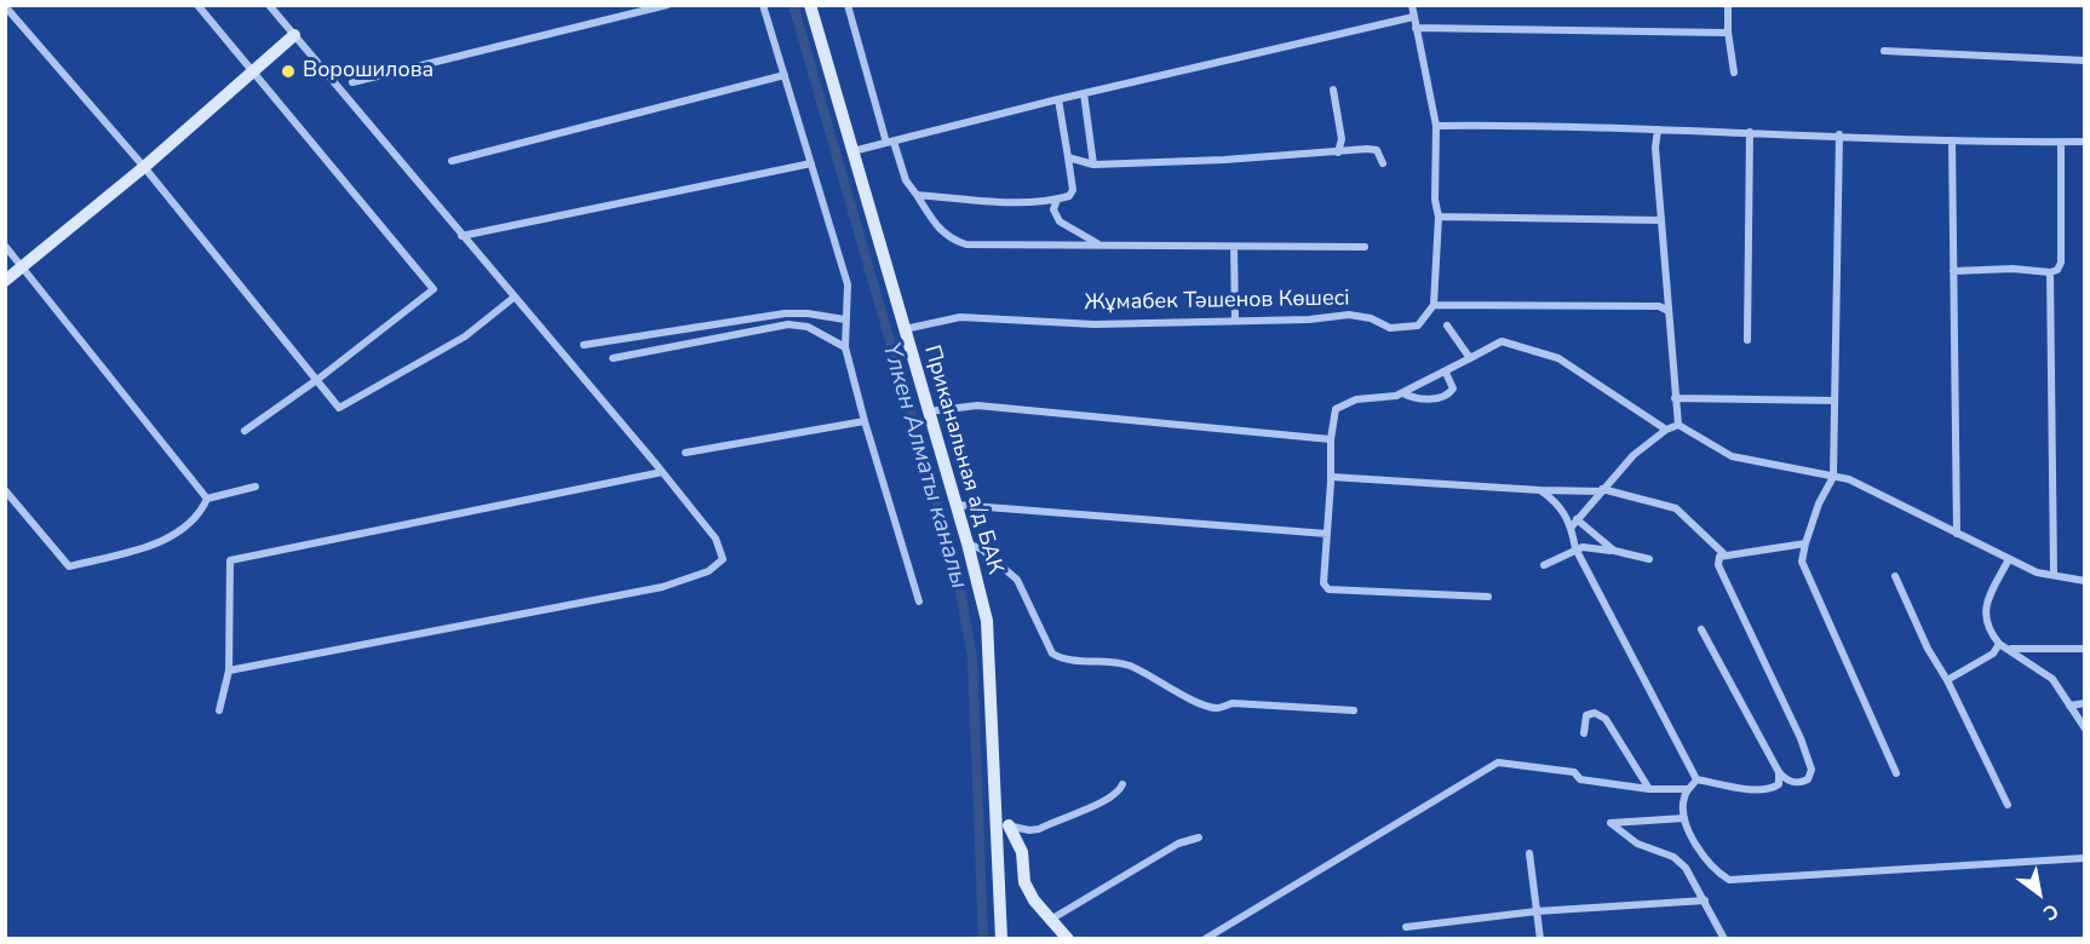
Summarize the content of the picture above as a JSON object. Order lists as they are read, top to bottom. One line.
{"streets":{"main road":["Приканальная а/д БАК"],"street":["Жұмабек Тәшенов Көшесі"]},"crossings":[["Жұмабек Тәшенов Көшесі","Приканальная а/д БАК"]],"water":["Үлкен Алматы каналы"],"places":["Ворошилова"],"north":"bottom right"}
